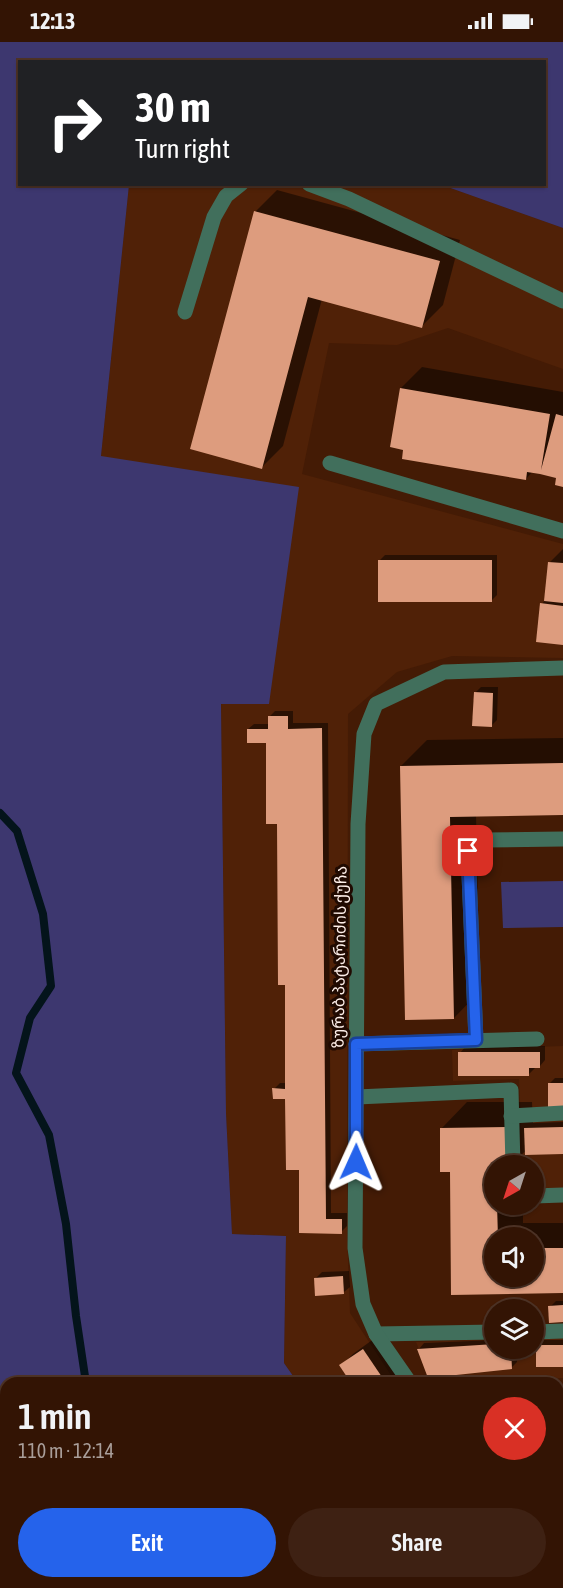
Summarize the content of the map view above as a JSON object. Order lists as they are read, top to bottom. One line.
{"streets":{"street":["ზურაბ პატარიძის ქუჩა"]},"north":"bottom left","page":{"status":"12:13","turn":["30 m","Turn right"],"heading":["1 min","110 m · 12:14"],"buttons":["Exit","Share"]}}
